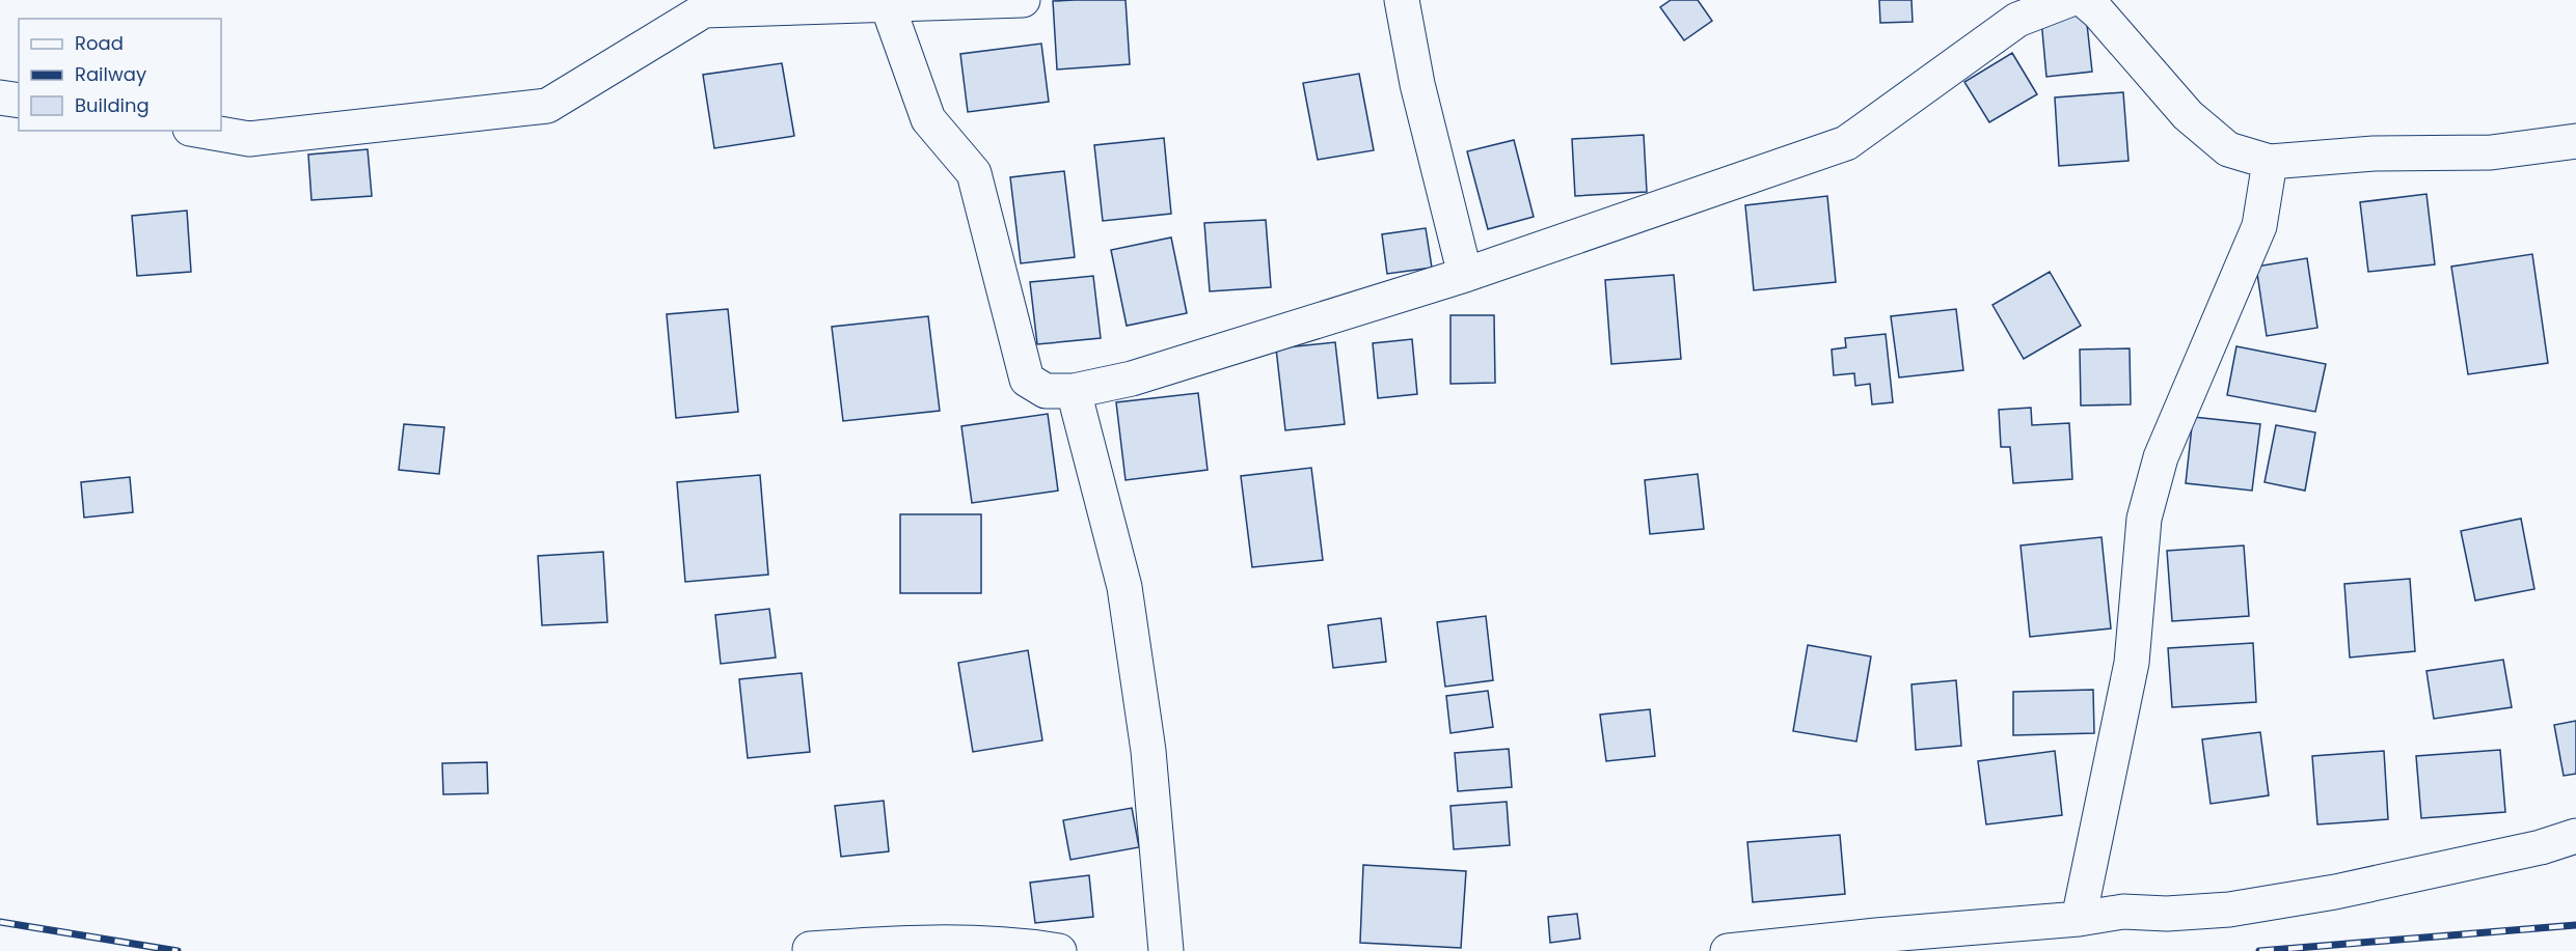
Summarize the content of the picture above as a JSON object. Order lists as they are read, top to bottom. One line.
{"legend":["Road","Railway","Building"]}
